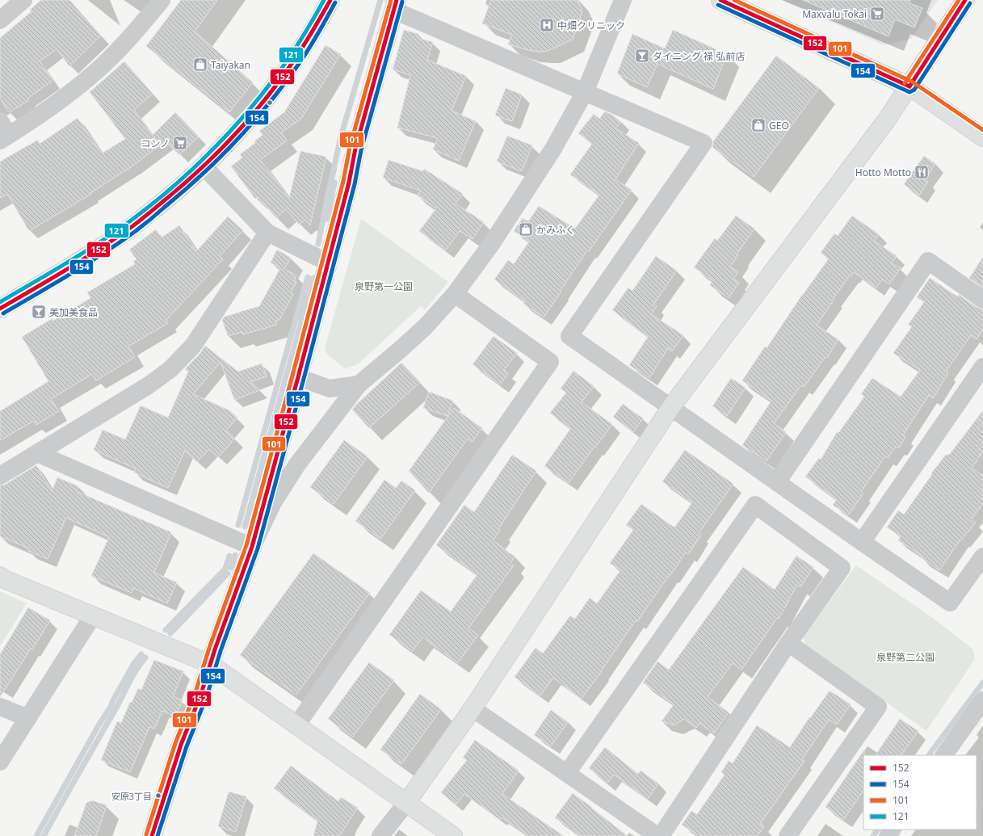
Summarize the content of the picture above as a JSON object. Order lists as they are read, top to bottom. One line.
{"parks":["泉野第一公園","泉野第二公園"],"places":{"supermarket":["Maxvalu Tokai","コンノ"],"hospital":["中畑クリニック"],"bar":["ダイニング 禄 弘前店","美加美食品"],"shop":["Taiyakan","GEO","かみふく"],"restaurant":["Hotto Motto"],"other":["安原3丁目"]},"lines":["transit line 152","transit line 101","transit line 121","transit line 154"],"legend":["152","154","101","121"]}
